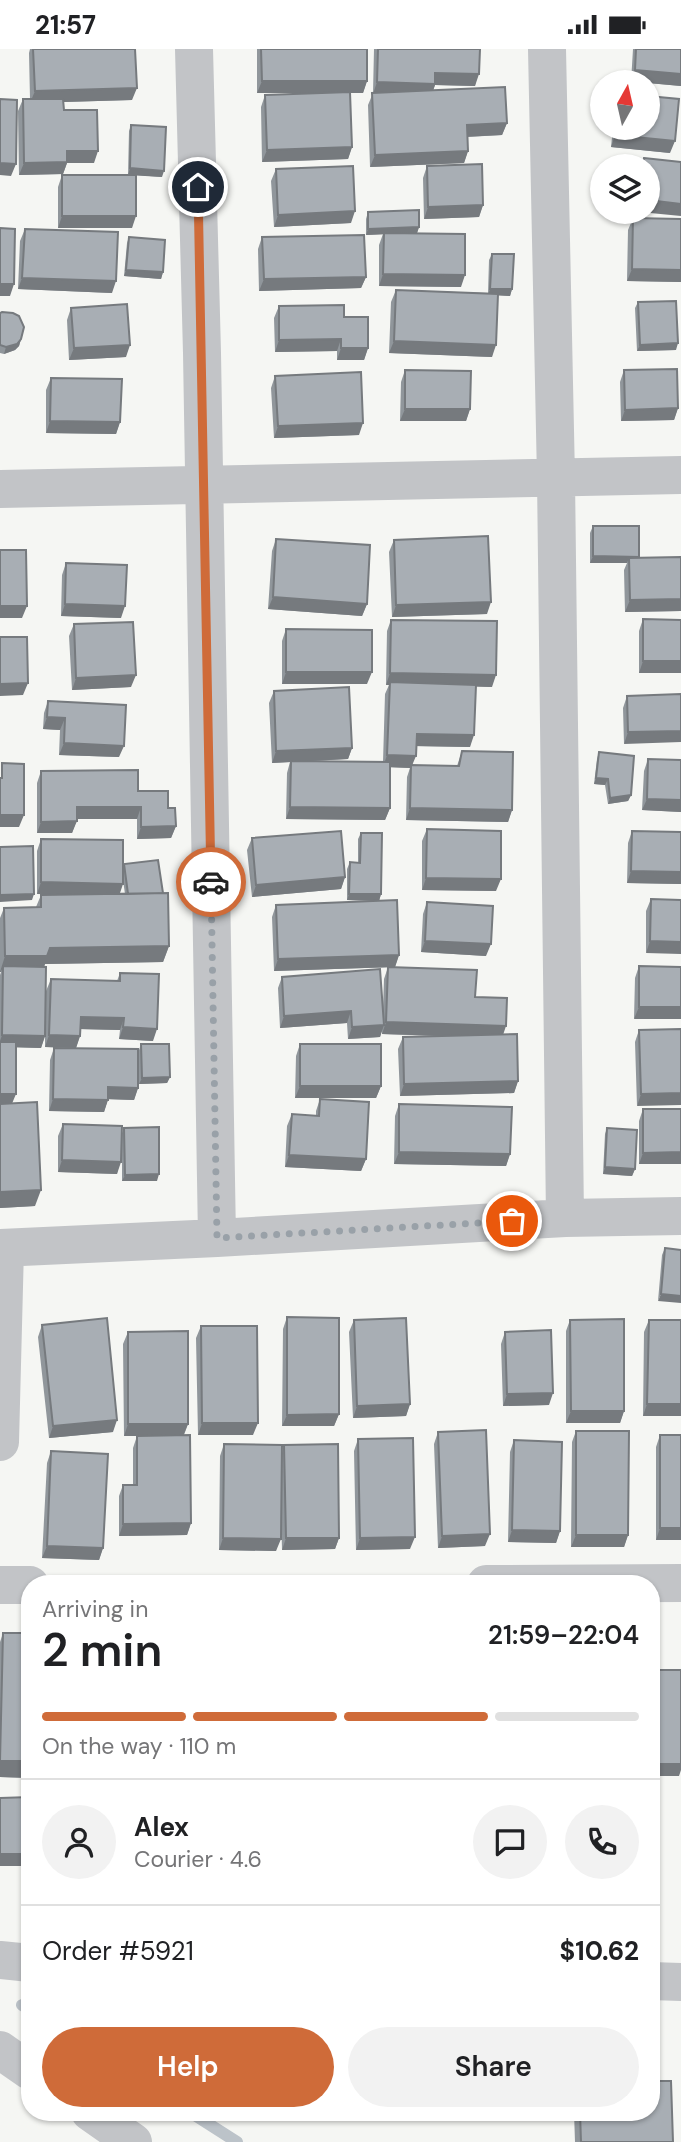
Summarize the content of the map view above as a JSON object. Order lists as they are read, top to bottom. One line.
{"north":"top","page":{"status":"21:57","heading":["2 min","Arriving in","21:59–22:04"],"panel":["Alex","Courier · 4.6","Order #5921","$10.62"],"bar":"On the way · 110 m","buttons":["Help","Share"]}}
